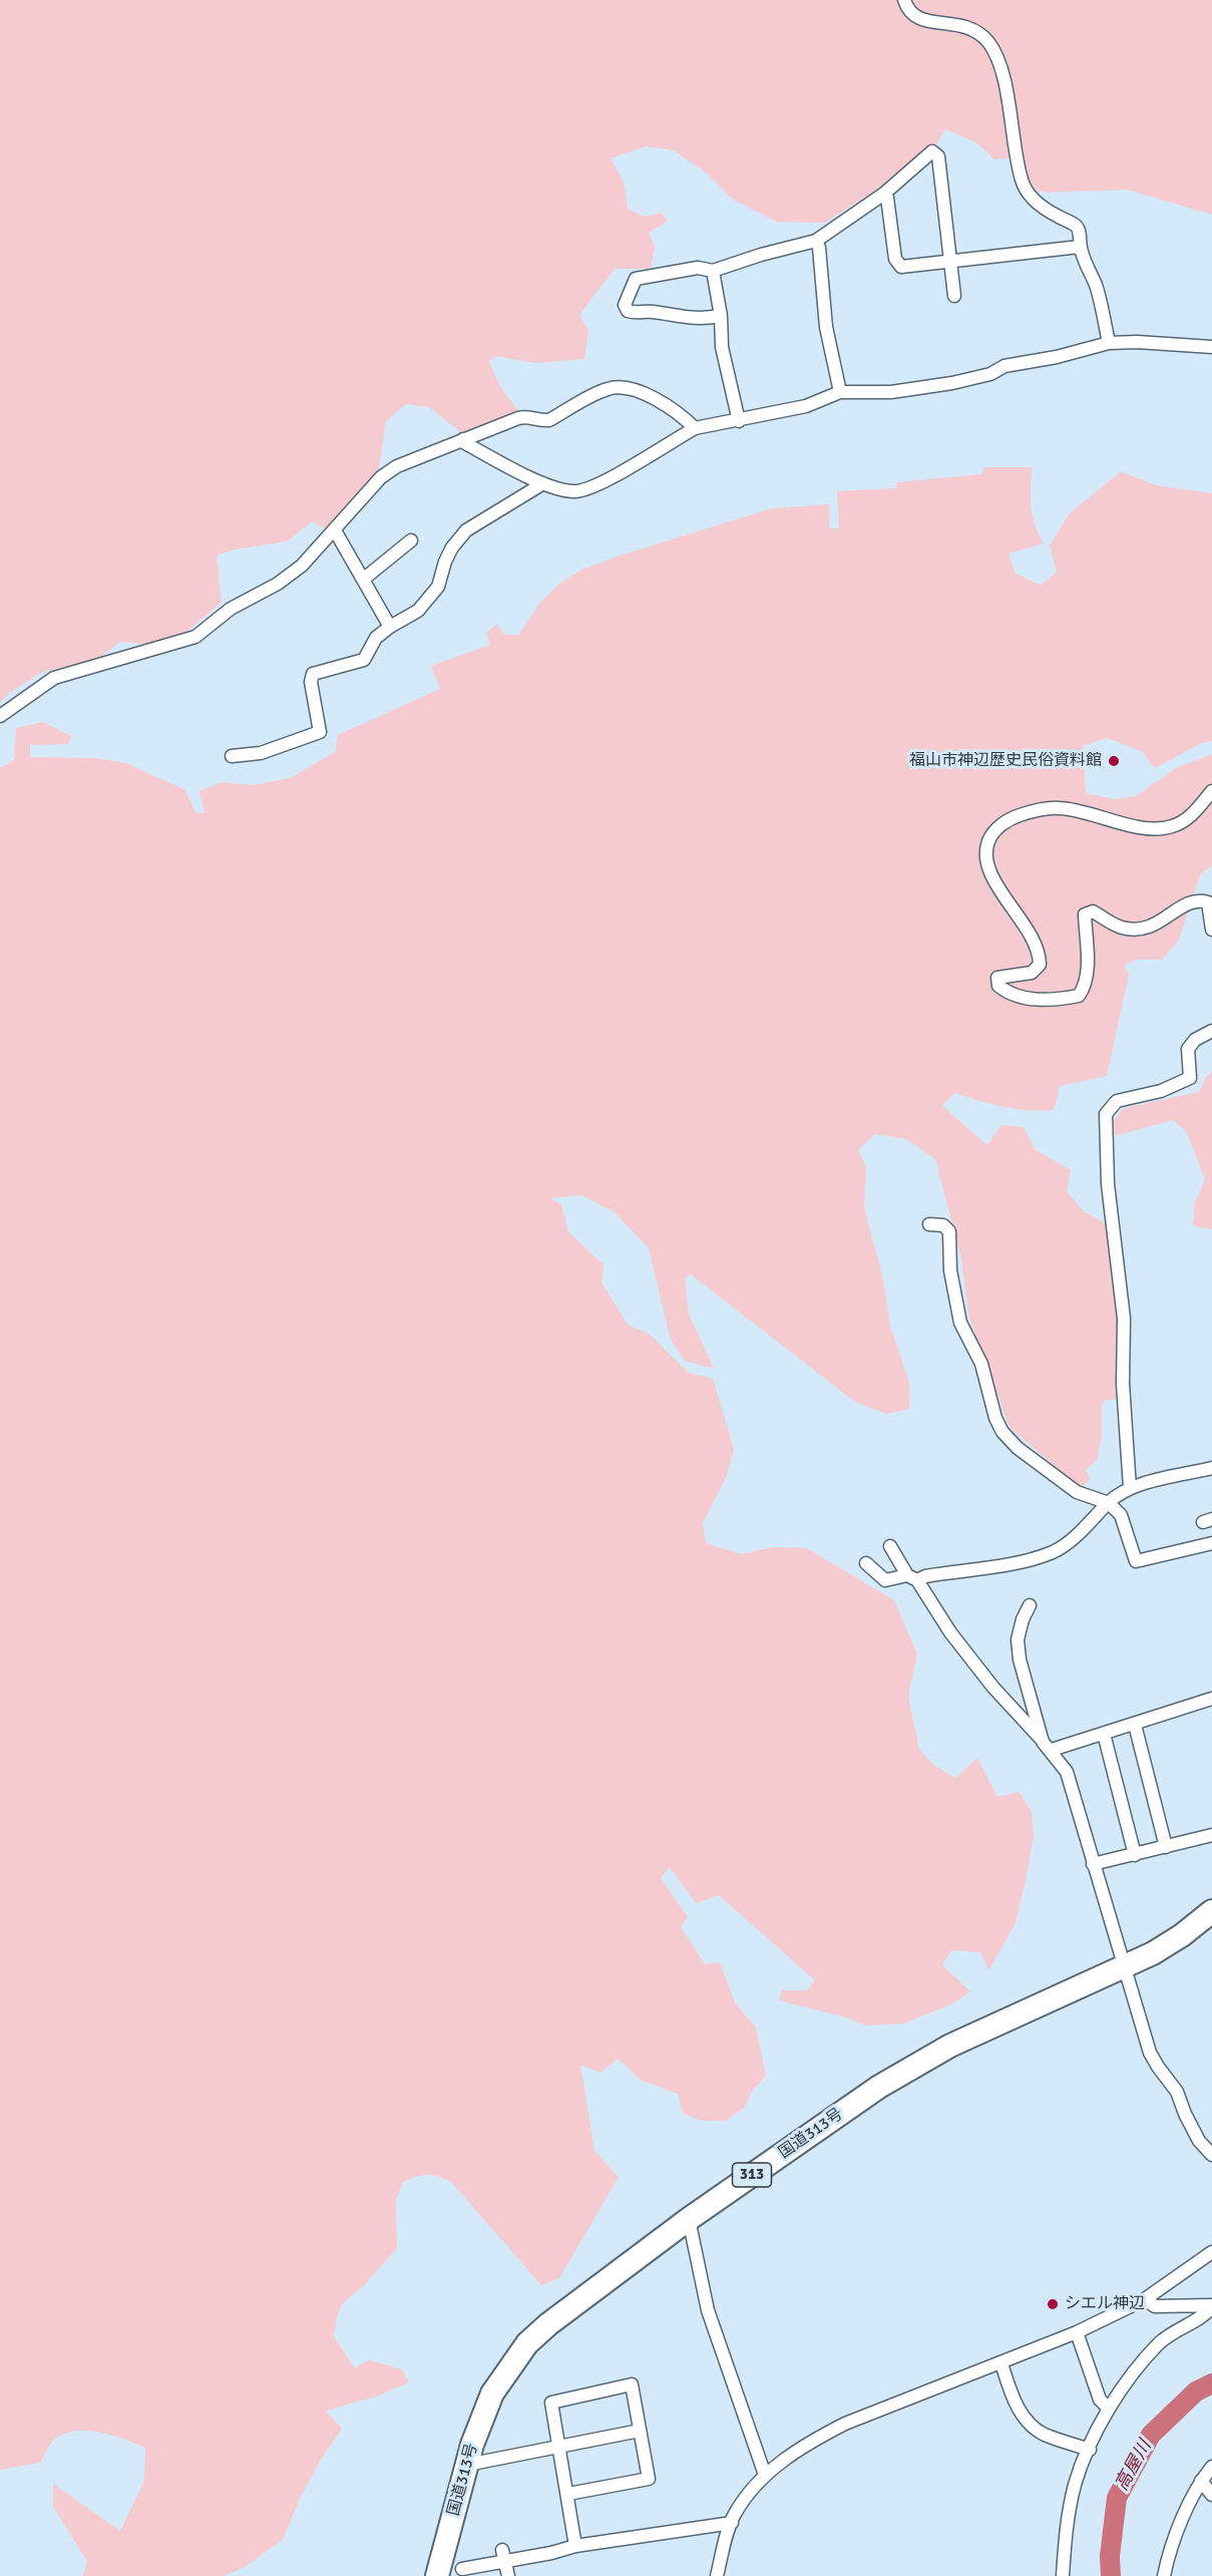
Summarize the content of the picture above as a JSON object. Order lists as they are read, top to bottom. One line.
{"streets":{"highway":["国道313号","313"]},"water":["高屋川"],"places":["福山市神辺歴史民俗資料館","シエル神辺"]}
